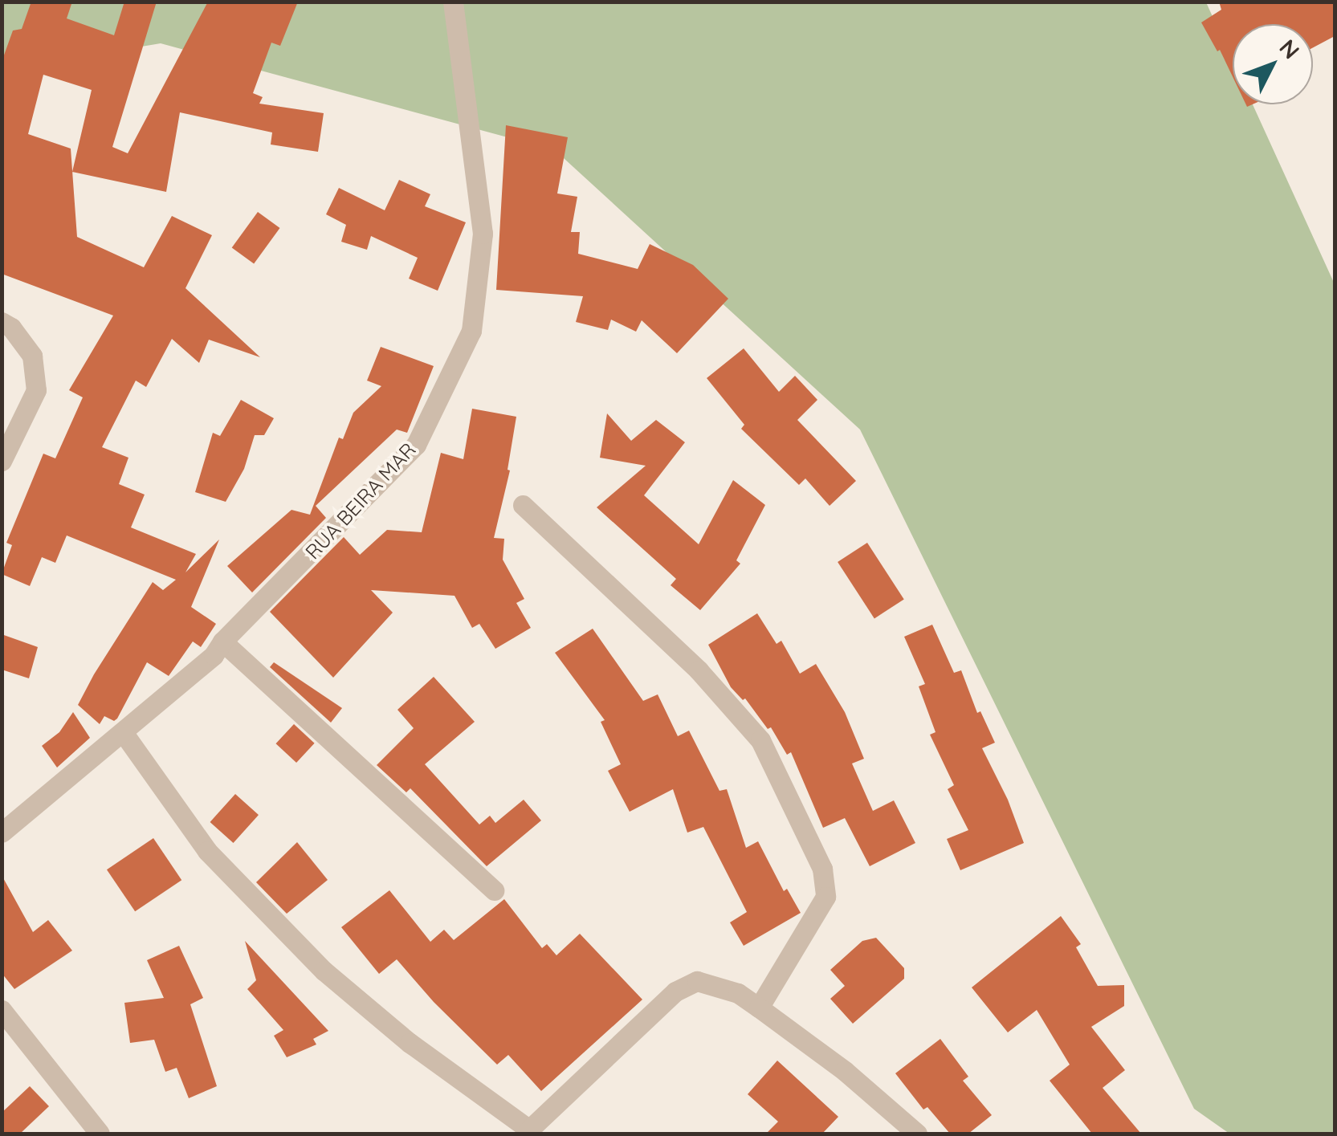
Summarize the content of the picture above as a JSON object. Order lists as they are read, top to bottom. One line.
{"streets":{"street":["RUA BEIRA MAR"]},"north":"top right"}
